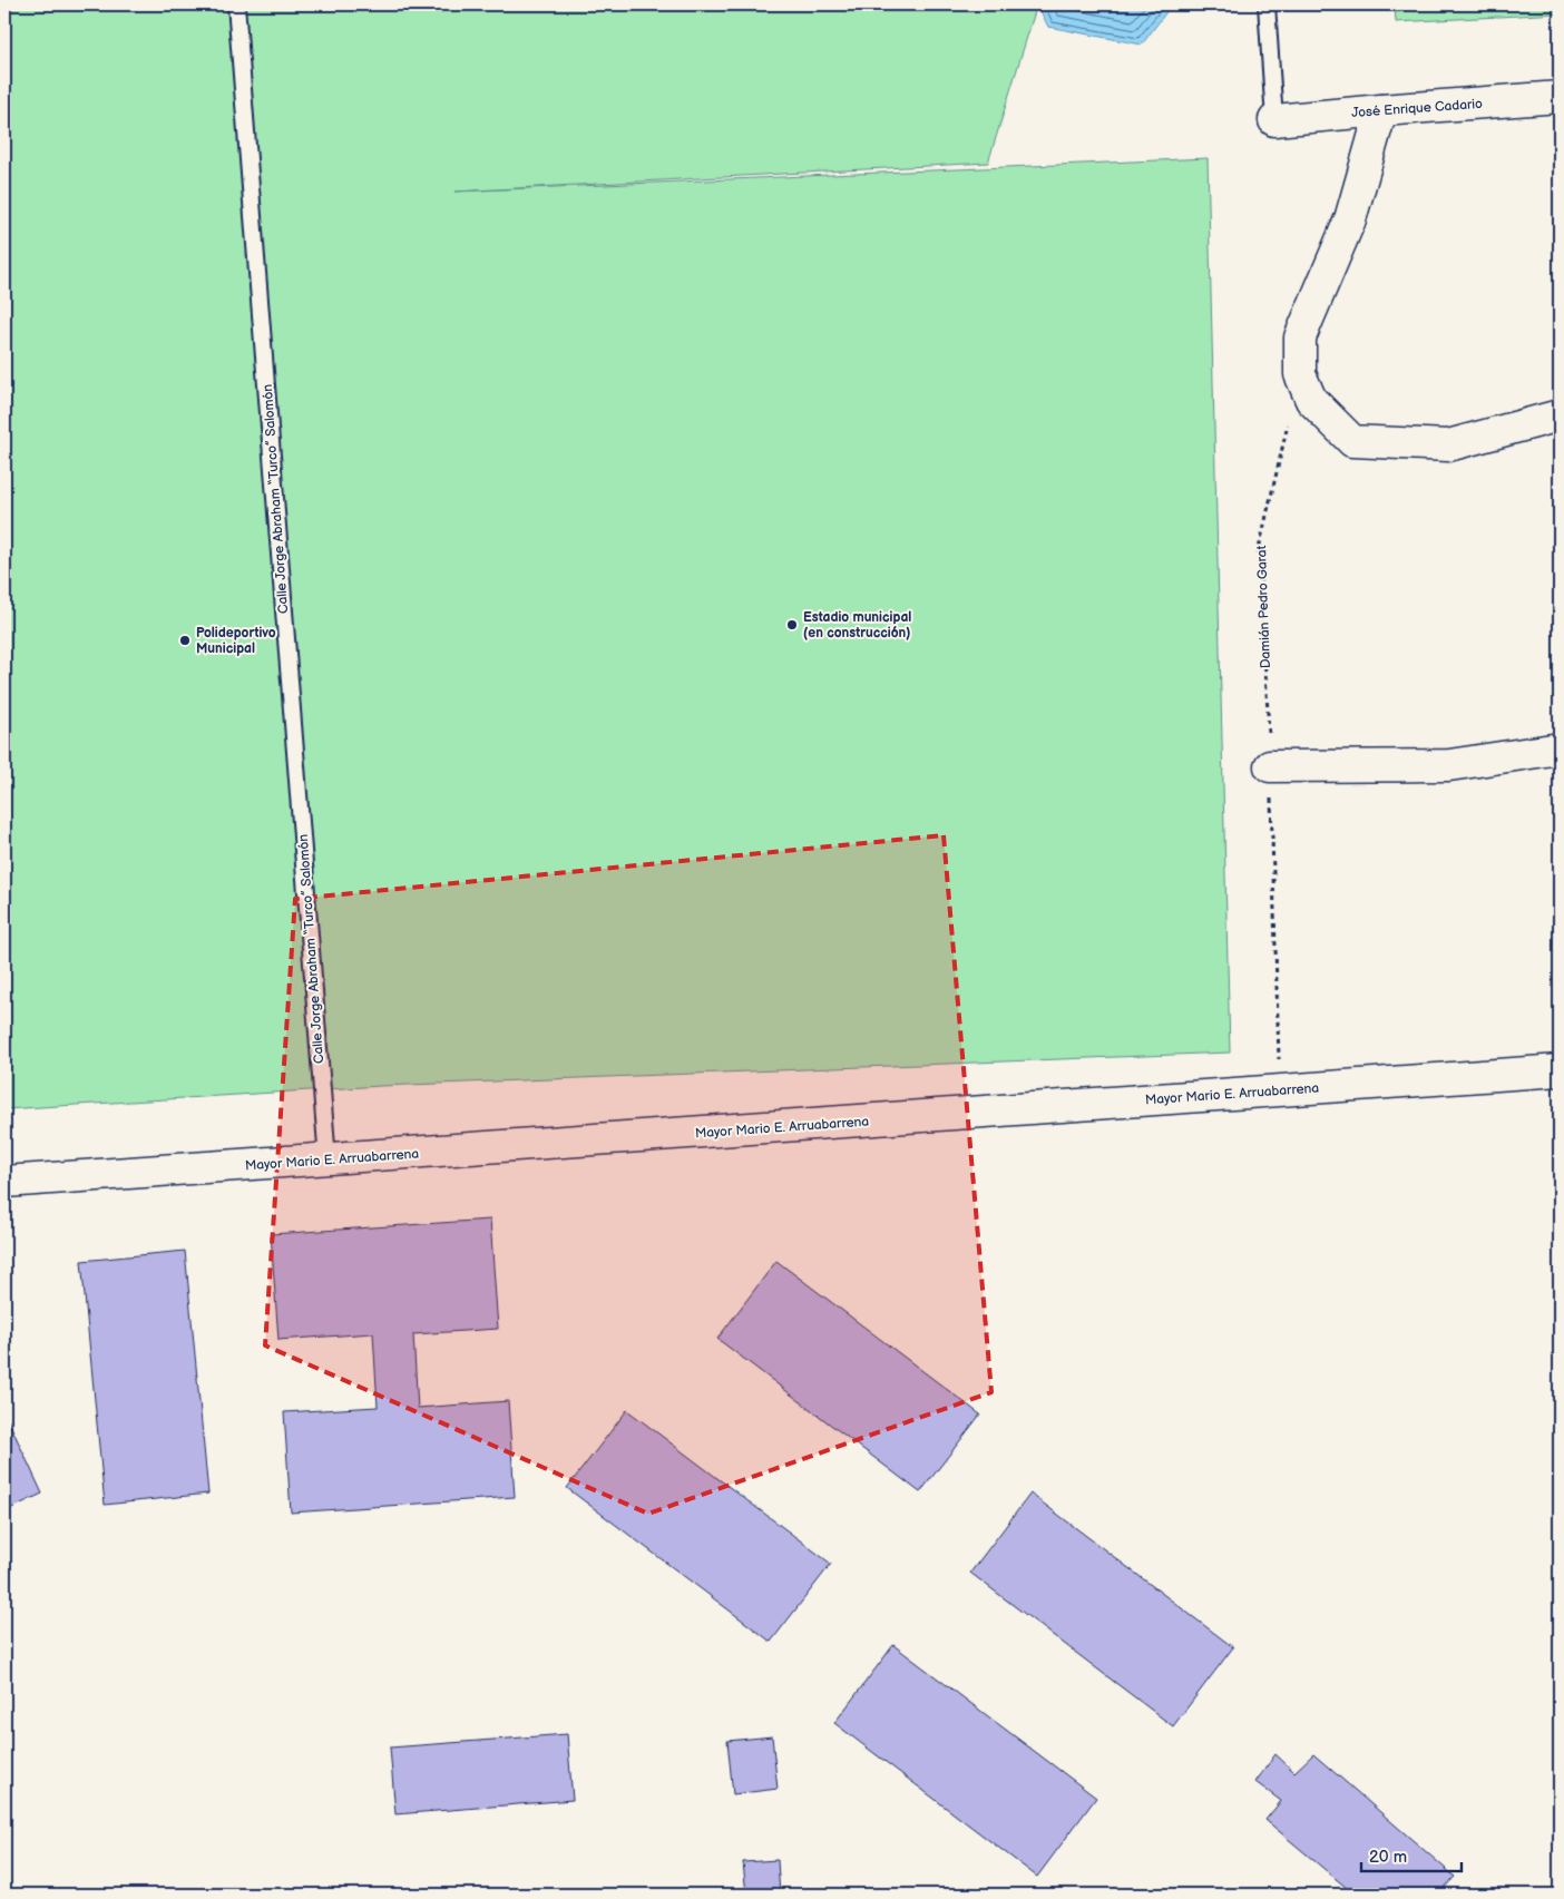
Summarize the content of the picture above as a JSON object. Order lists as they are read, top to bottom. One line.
{"streets":{"street":["José Enrique Cadario","Mayor Mario E. Arruabarrena"],"lane":["Calle Jorge Abraham “Turco” Salomón"],"path":["Damián Pedro Garat"]},"crossings":[["Calle Jorge Abraham “Turco” Salomón","Mayor Mario E. Arruabarrena"],["Damián Pedro Garat","Mayor Mario E. Arruabarrena"]],"places":["Estadio municipal (en construcción)","Polideportivo Municipal"],"scale_bar":"20 m"}
